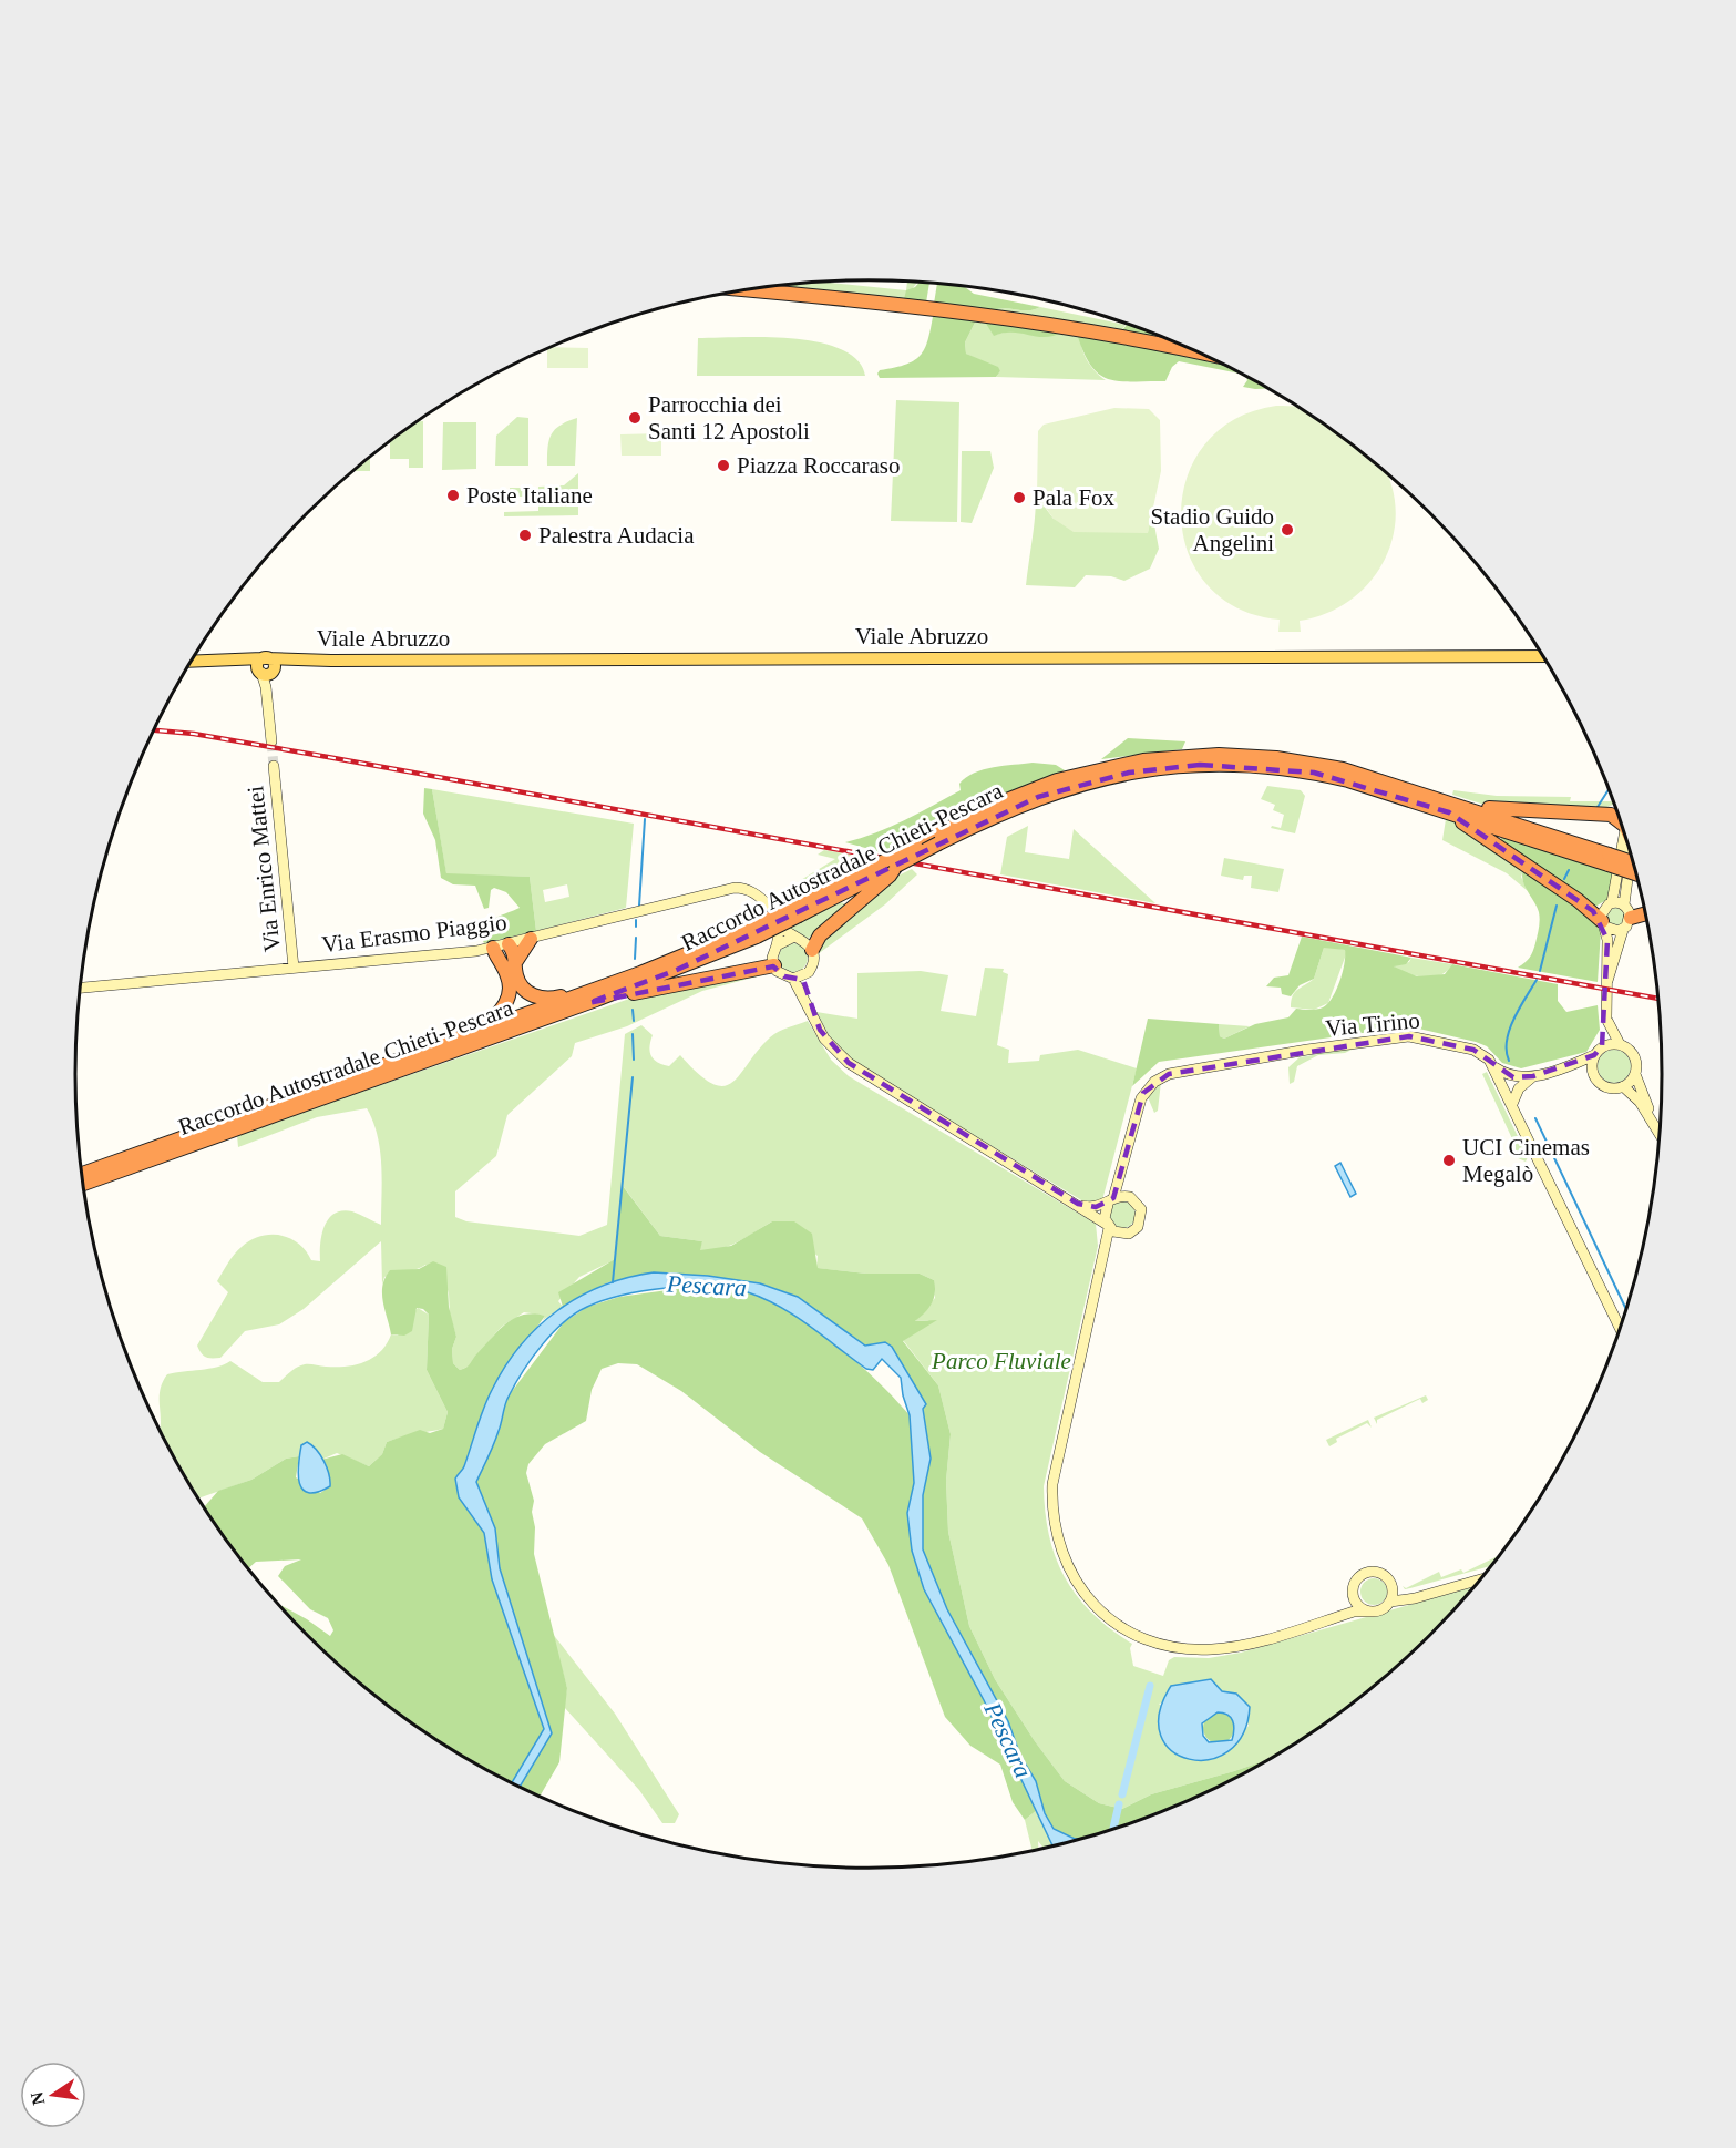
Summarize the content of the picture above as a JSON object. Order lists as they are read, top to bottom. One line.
{"streets":{"highway":["Raccordo Autostradale Chieti-Pescara"],"main road":["Viale Abruzzo"],"street":["Via Enrico Mattei","Via Erasmo Piaggio","Via Tirino"]},"crossings":[["Via Enrico Mattei","Via Erasmo Piaggio"]],"water":["Pescara"],"parks":["Parco Fluviale"],"places":["Parrocchia dei Santi 12 Apostoli","Piazza Roccaraso","Poste Italiane","Pala Fox","Stadio Guido Angelini","Palestra Audacia","UCI Cinemas Megalò"],"north":"left"}
